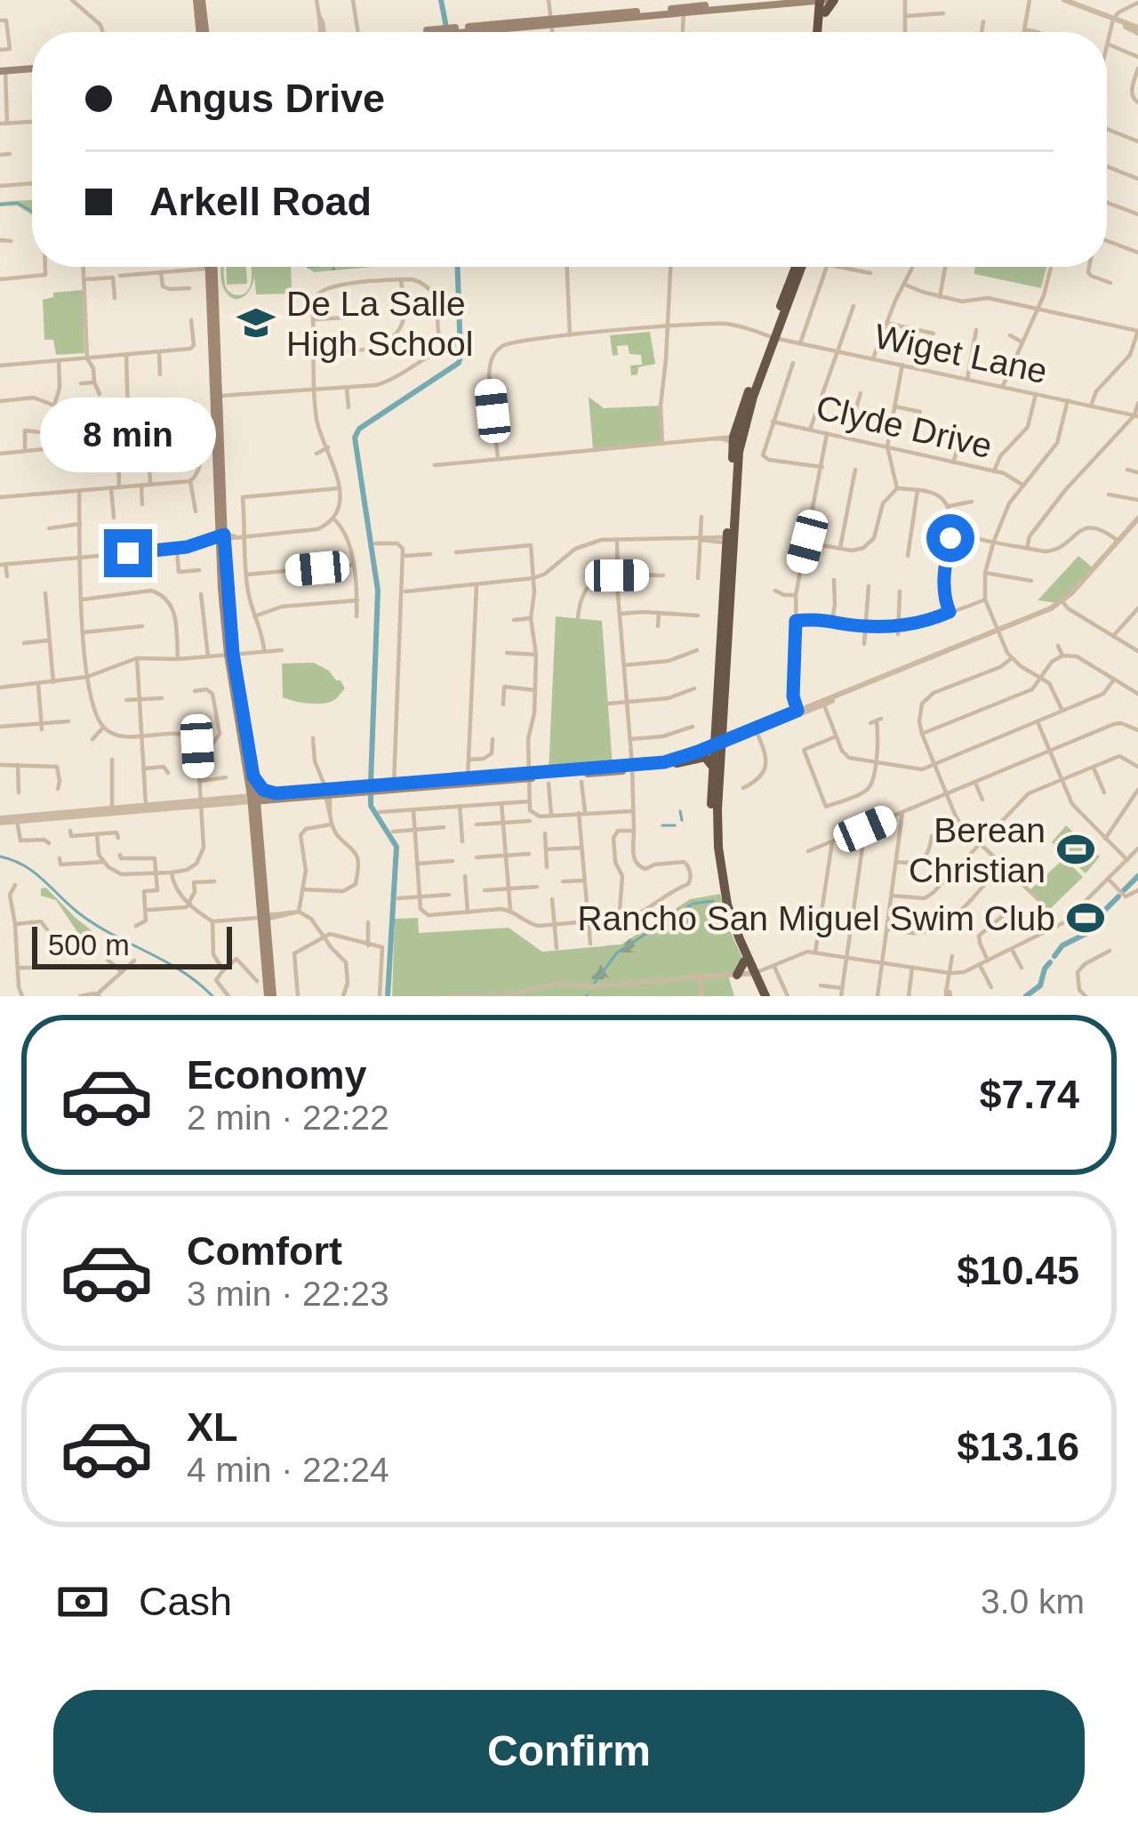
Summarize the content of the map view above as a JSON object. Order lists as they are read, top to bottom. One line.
{"streets":{"street":["Wiget Lane","Clyde Drive"]},"places":{"school or university":["De La Salle High School"],"sports":["Berean Christian","Rancho San Miguel Swim Club"]},"scale_bar":"500 m","page":{"banner":["Angus Drive","Arkell Road"],"bubble":"8 min","scale":"500 m","list":[{"name":"Economy","note":"2 min · 22:22","value":"$7.74"},{"name":"Comfort","note":"3 min · 22:23","value":"$10.45"},{"name":"XL","note":"4 min · 22:24","value":"$13.16"}],"pay":["Cash","3.0 km"],"buttons":"Confirm"}}
